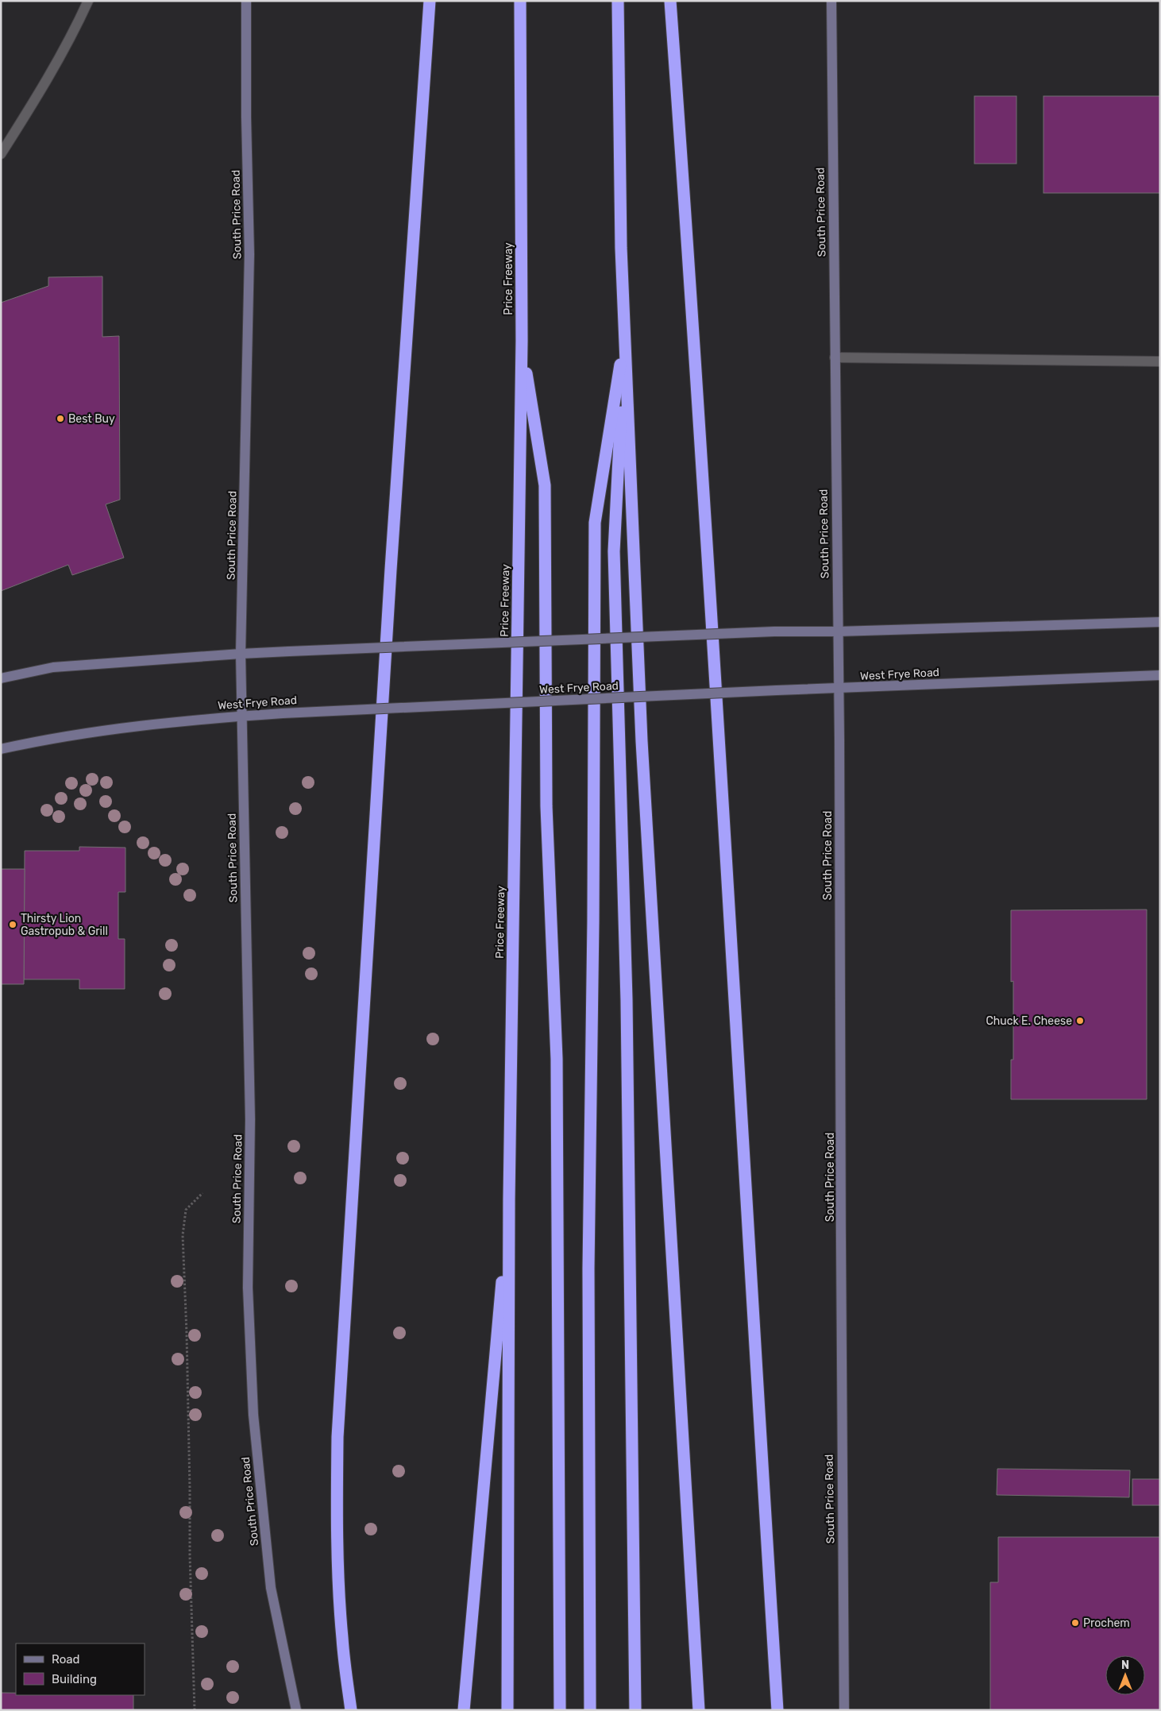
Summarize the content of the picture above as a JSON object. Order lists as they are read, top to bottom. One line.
{"streets":{"highway":["Price Freeway"],"main road":["South Price Road","West Frye Road"]},"crossings":[["South Price Road","West Frye Road"]],"places":["Best Buy","Thirsty Lion Gastropub & Grill","Chuck E. Cheese","Prochem"],"legend":["Road","Building"],"north":"top"}
